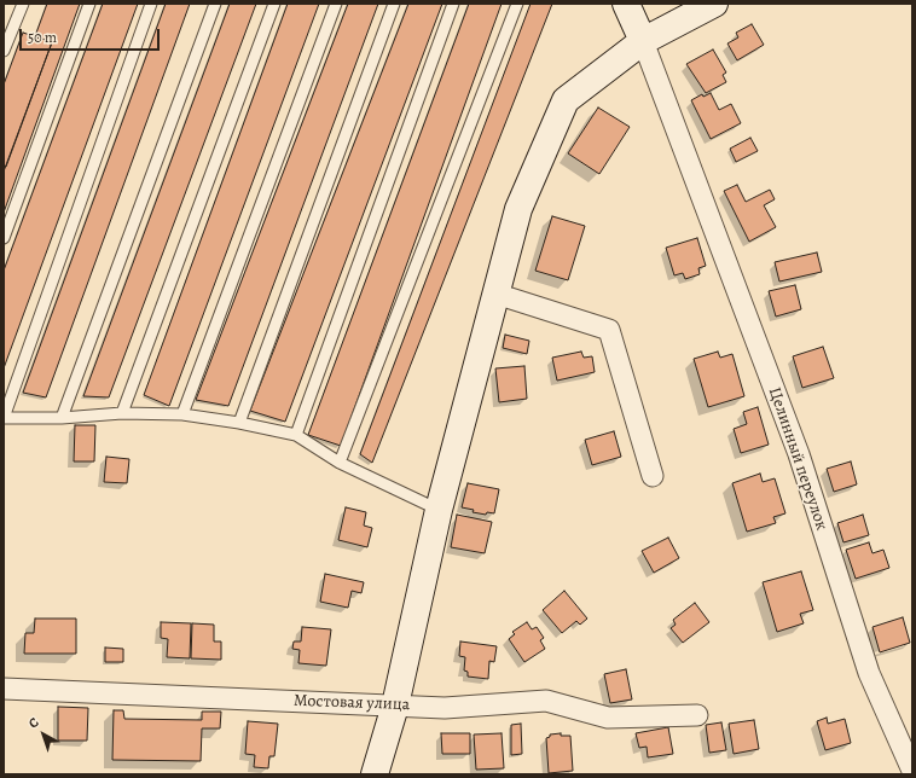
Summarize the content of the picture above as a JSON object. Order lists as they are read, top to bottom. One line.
{"streets":{"street":["Целинный переулок","Мостовая улица"]},"scale_bar":"50 m","north":"top left"}
